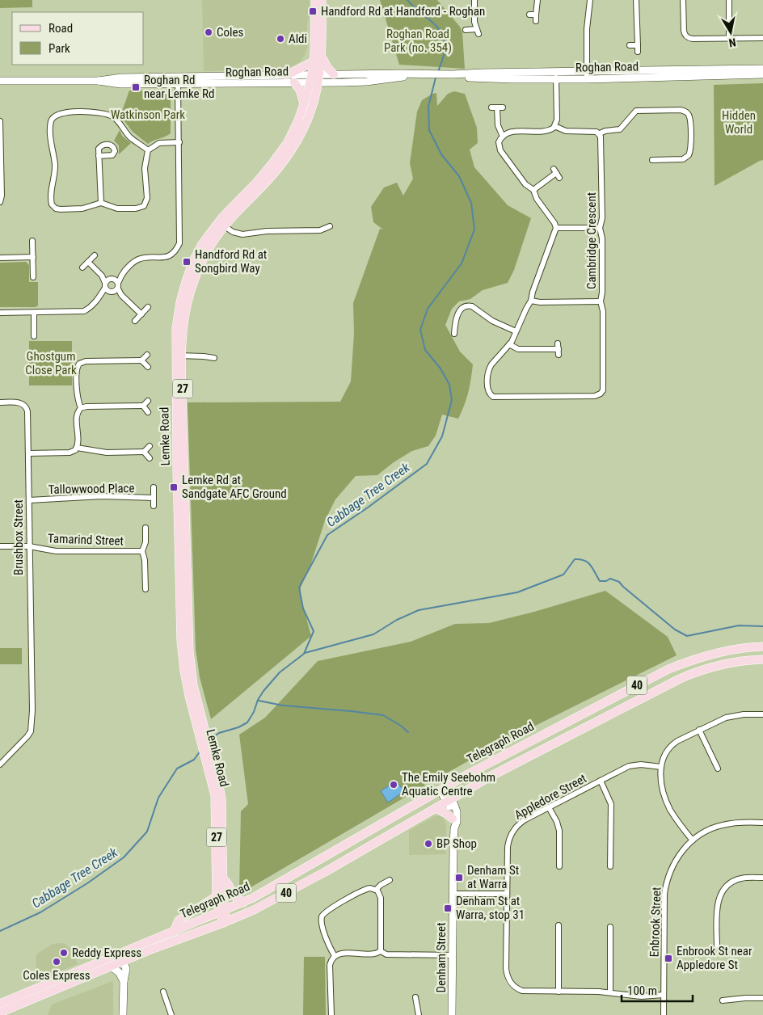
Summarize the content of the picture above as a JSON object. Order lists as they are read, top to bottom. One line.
{"streets":{"main road":["Roghan Road","27","Lemke Road","40","Telegraph Road","Denham Street"],"street":["Cambridge Crescent","Tallowwood Place","Brushbox Street","Tamarind Street","Appledore Street","Enbrook Street"]},"crossings":[["Roghan Road","27"],["Roghan Road","Lemke Road"],["27","Lemke Road"],["Lemke Road","Telegraph Road"],["Tallowwood Place","Brushbox Street"],["Brushbox Street","Tamarind Street"],["Telegraph Road","Denham Street"],["Appledore Street","Enbrook Street"]],"water":["Cabbage Tree Creek"],"parks":["Roghan Road Park (no. 354)","Watkinson Park","Hidden World","Ghostgum Close Park"],"places":{"transit":["Handford Rd at Handford - Roghan","Roghan Rd near Lemke Rd","Handford Rd at Songbird Way","Lemke Rd at Sandgate AFC Ground","Denham St at Warra","Denham St at Warra, stop 31","Enbrook St near Appledore St"],"other":["Coles","Aldi","The Emily Seebohm Aquatic Centre","BP Shop","Reddy Express","Coles Express"]},"legend":["Road","Park"],"scale_bar":"100 m","north":"bottom"}
